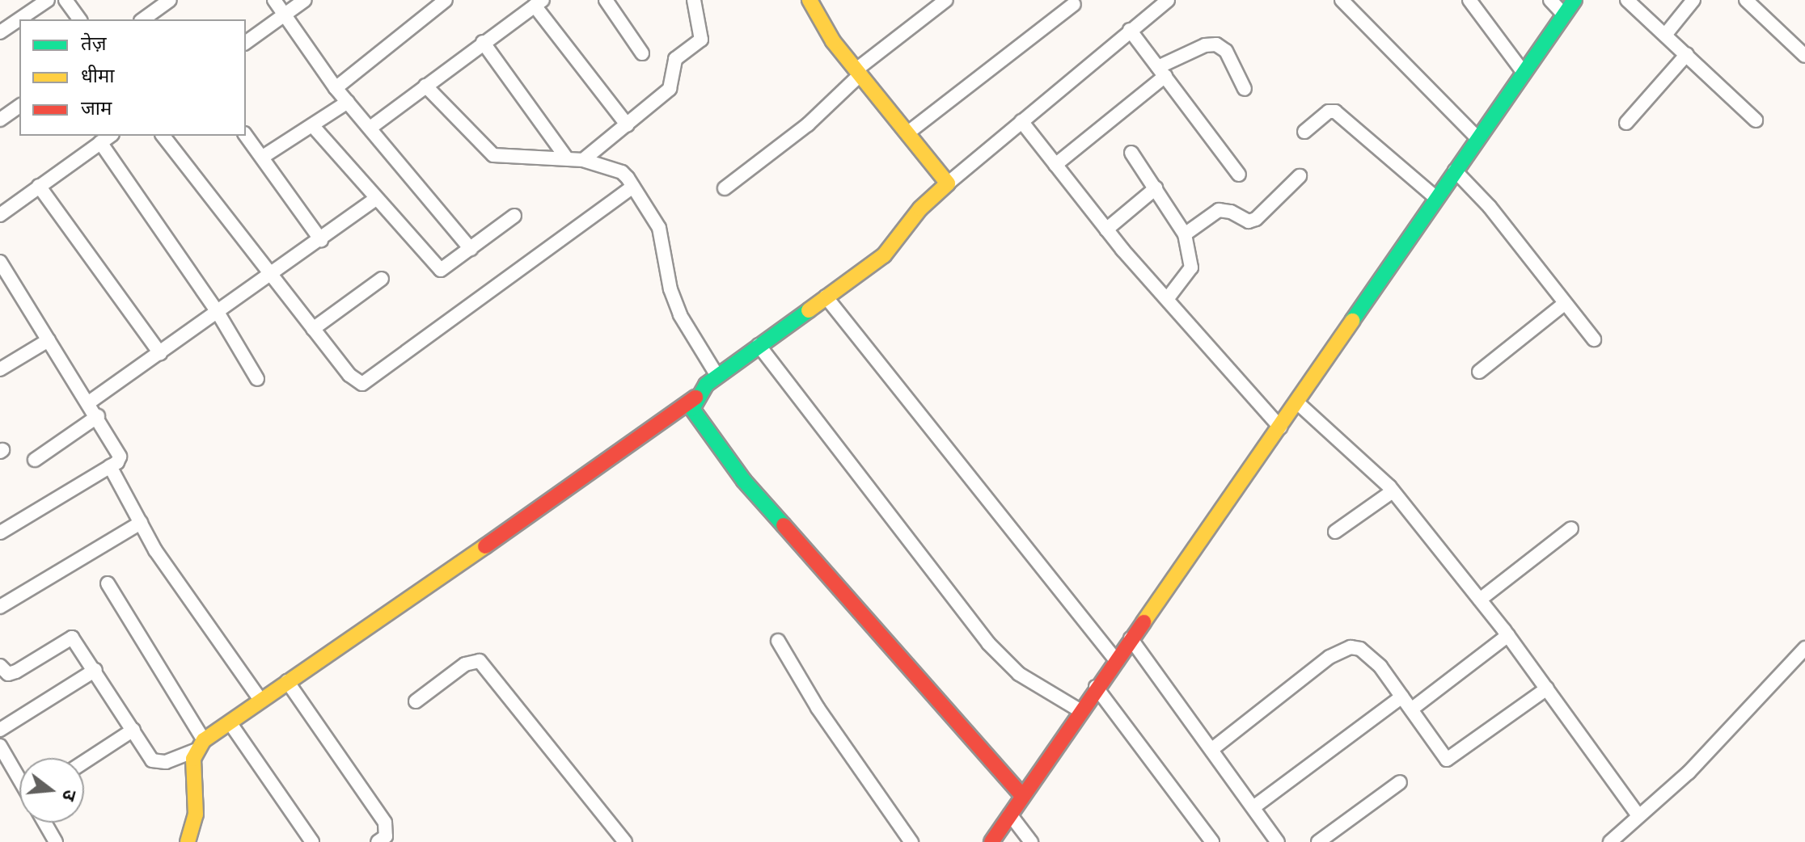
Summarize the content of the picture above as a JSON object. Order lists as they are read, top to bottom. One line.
{"legend":["तेज़","धीमा","जाम"],"north":"right"}
